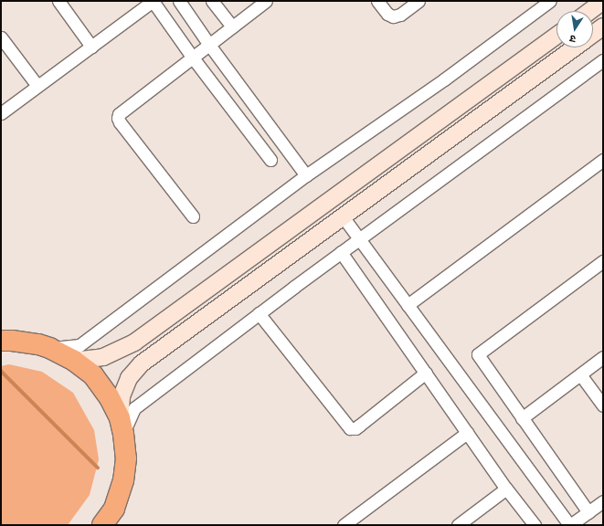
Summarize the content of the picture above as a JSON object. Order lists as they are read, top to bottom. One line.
{"north":"bottom"}
